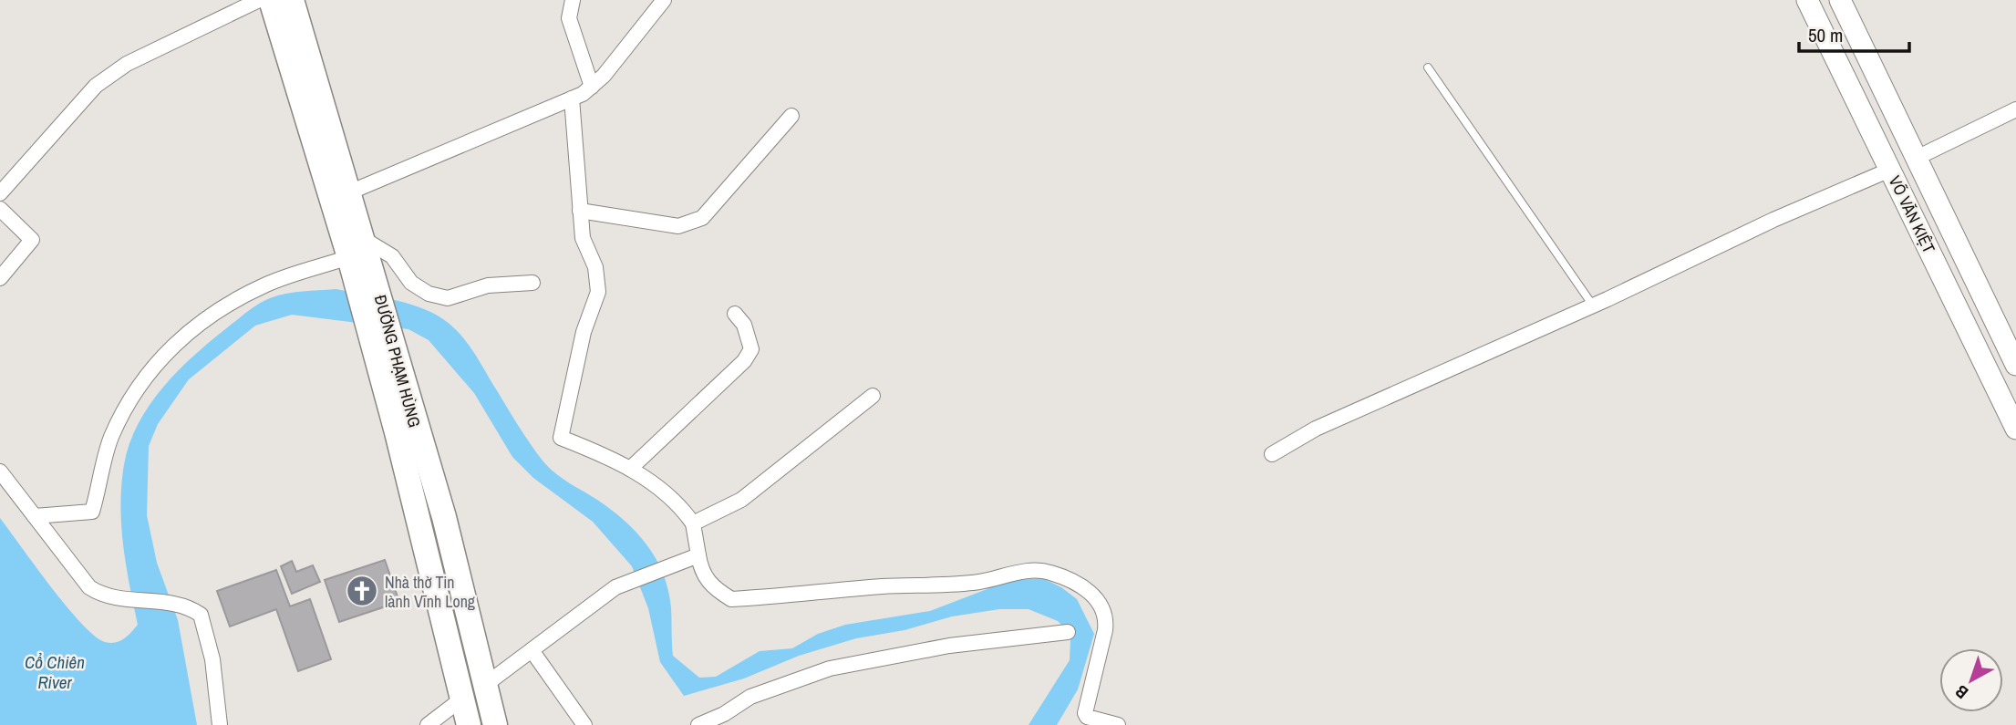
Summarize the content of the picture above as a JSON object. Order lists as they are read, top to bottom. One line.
{"streets":{"main road":["VÕ VĂN KIỆT","ĐƯỜNG PHẠM HÙNG"]},"water":["Cổ Chiên River"],"places":{"church":["Nhà thờ Tin lành Vĩnh Long"]},"scale_bar":"50 m","north":"bottom left"}
